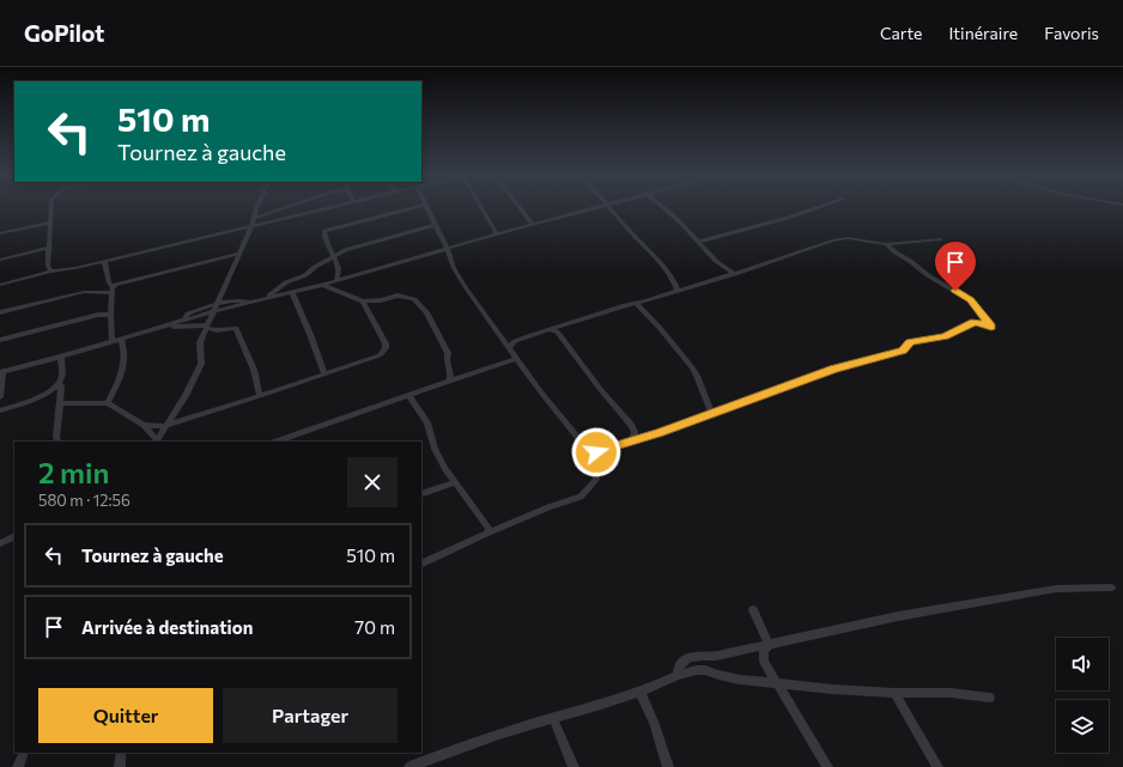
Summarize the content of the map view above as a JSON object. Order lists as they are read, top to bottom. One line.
{"page":{"header":"GoPilot","nav":["Carte","Itinéraire","Favoris"],"turn":["510 m","Tournez à gauche"],"heading":["2 min","580 m · 12:56"],"list":[{"name":"Tournez à gauche","value":"510 m"},{"name":"Arrivée à destination","value":"70 m"}],"buttons":["Quitter","Partager"]}}
